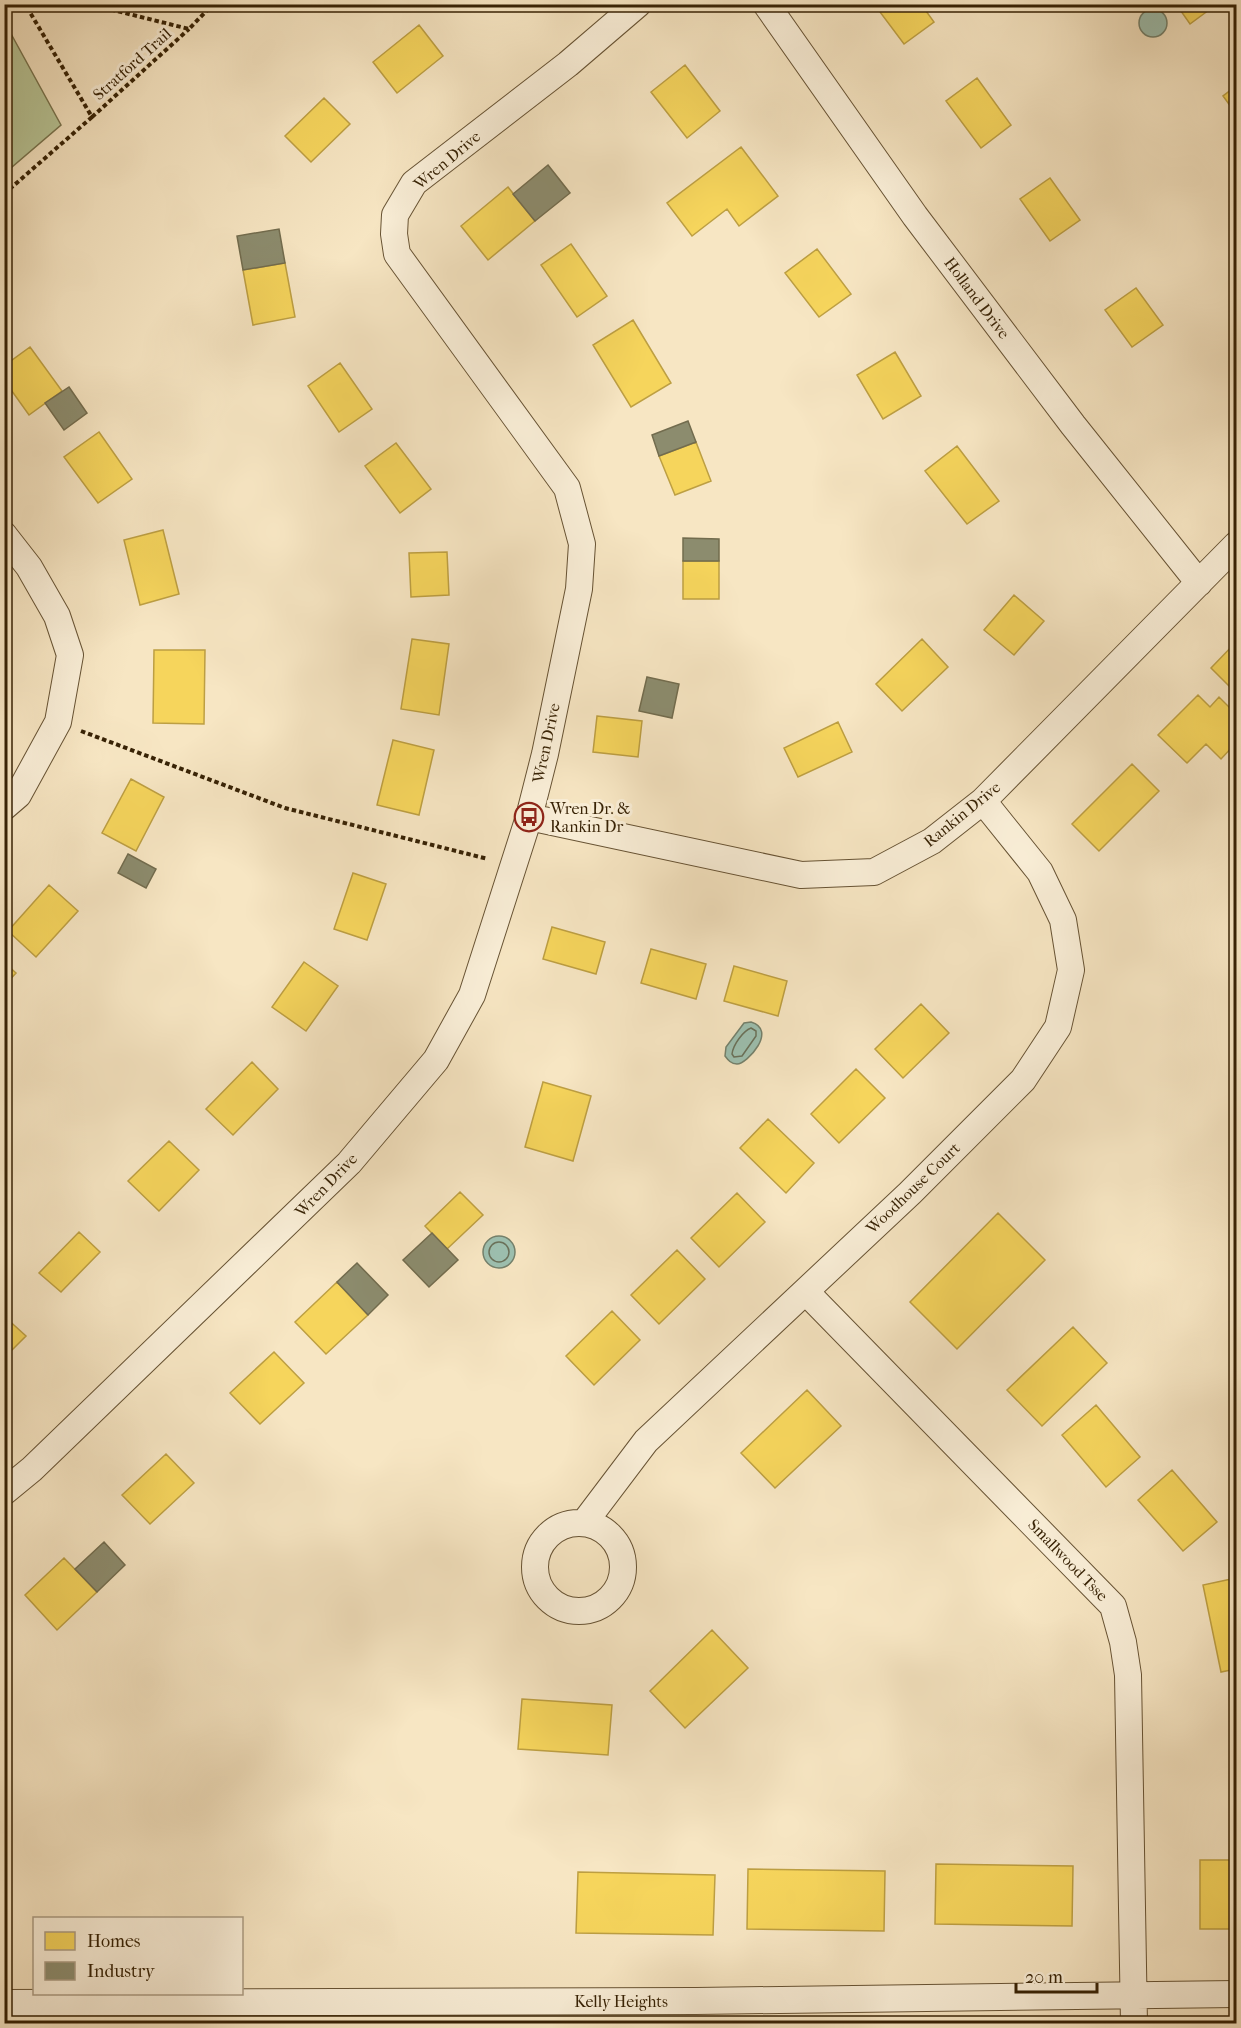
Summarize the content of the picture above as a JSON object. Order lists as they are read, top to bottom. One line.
{"streets":{"street":["Wren Drive","Holland Drive","Rankin Drive","Woodhouse Court","Smallwood Tsse","Kelly Heights"],"path":["Stratford Trail"]},"crossings":[["Wren Drive","Rankin Drive"],["Holland Drive","Rankin Drive"],["Rankin Drive","Woodhouse Court"],["Woodhouse Court","Smallwood Tsse"],["Smallwood Tsse","Kelly Heights"]],"places":{"bus stop":["Wren Dr. & Rankin Dr"]},"legend":["Homes","Industry"],"scale_bar":"20 m"}
